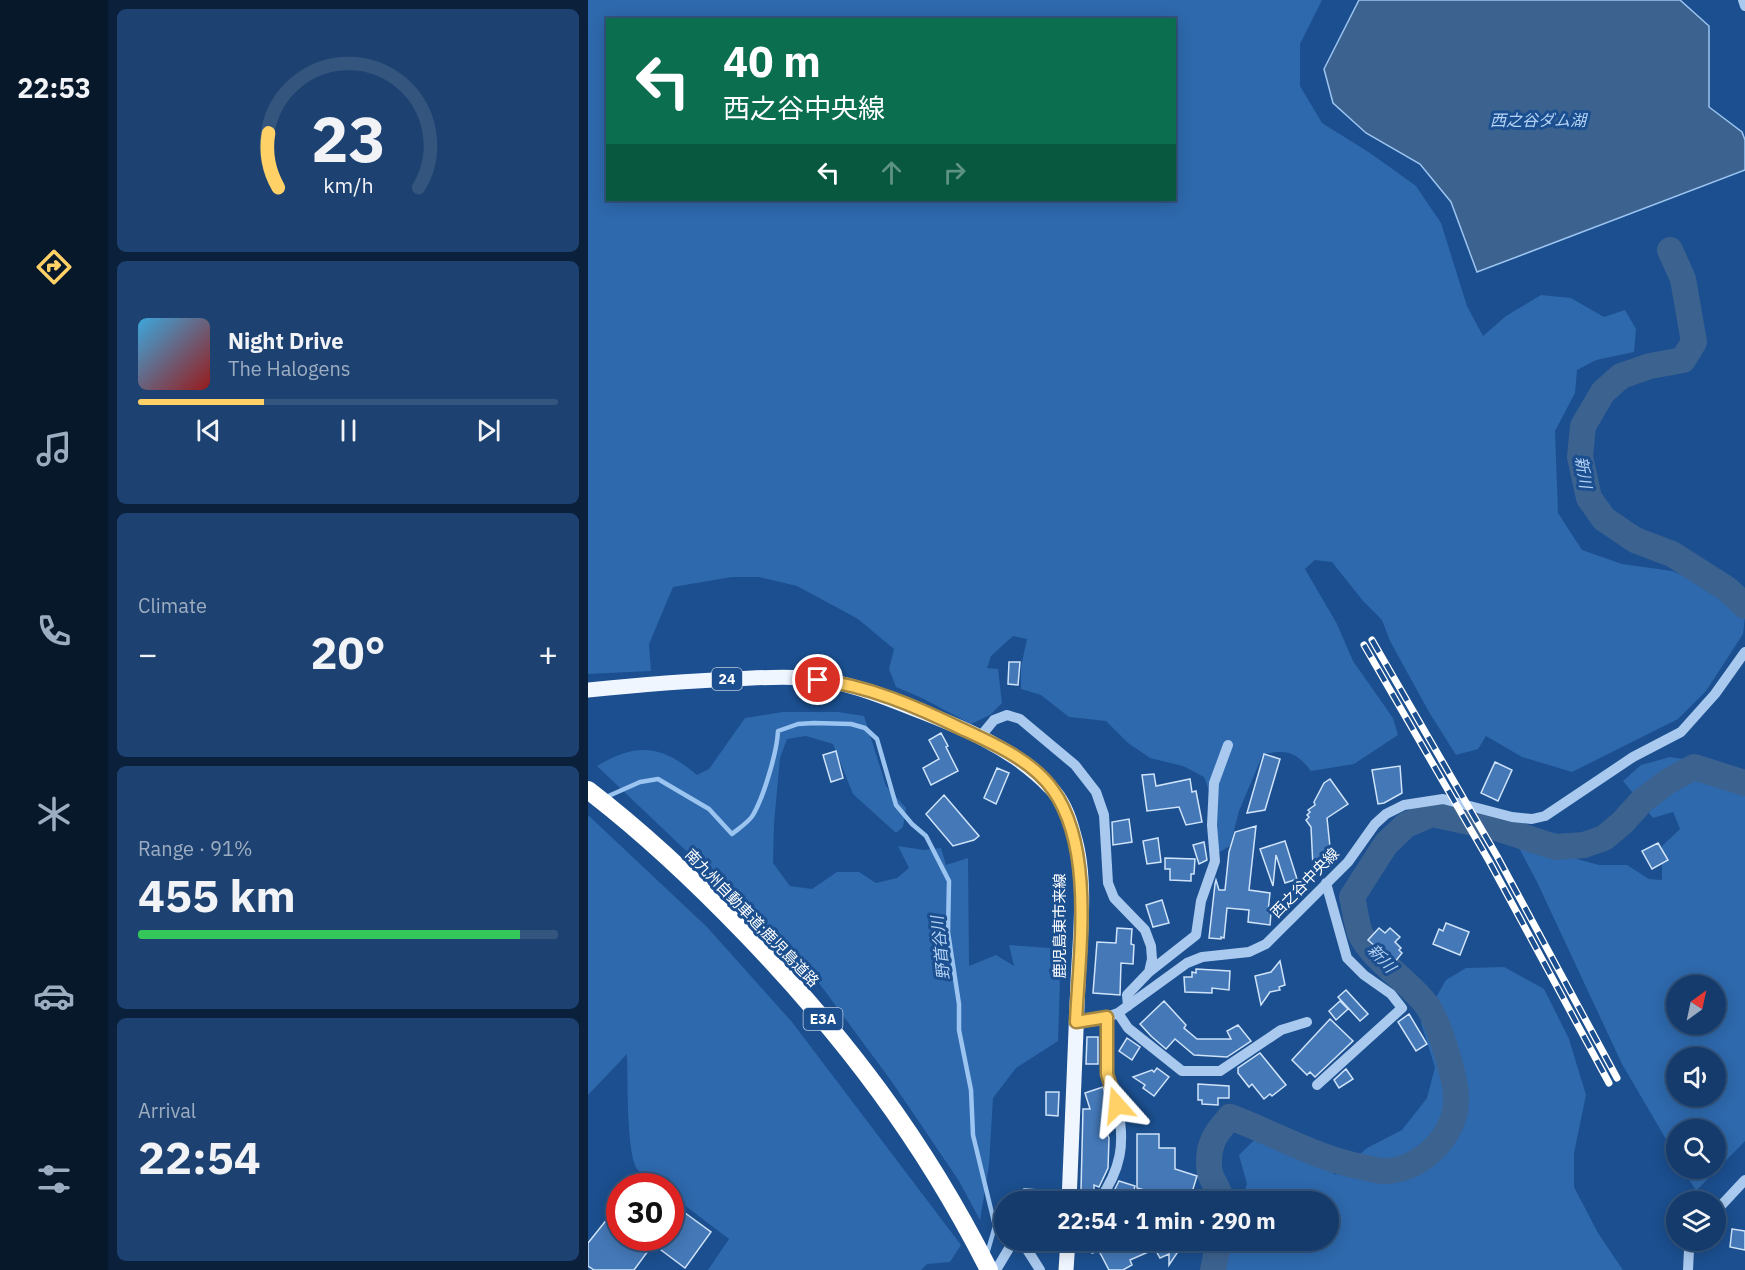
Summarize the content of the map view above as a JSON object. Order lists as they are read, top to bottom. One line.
{"streets":{"highway":["南九州自動車道;鹿児島道路","E3A"],"main road":["24","鹿児島東市来線"],"street":["西之谷中央線"]},"crossings":[["西之谷中央線","鹿児島東市来線"]],"water":["西之谷ダム湖","新川","野首谷川"],"north":"top right","page":{"tabs":"22:53","turn":["40 m","西之谷中央線"],"song":["Night Drive","The Halogens"],"tile":["Climate",["Range · 91%","455 km"],["Arrival","22:54"]],"heat":["−","20°","+"],"limit":"30","trip":"22:54 · 1 min · 290 m","gauge":["23","km/h"]}}
